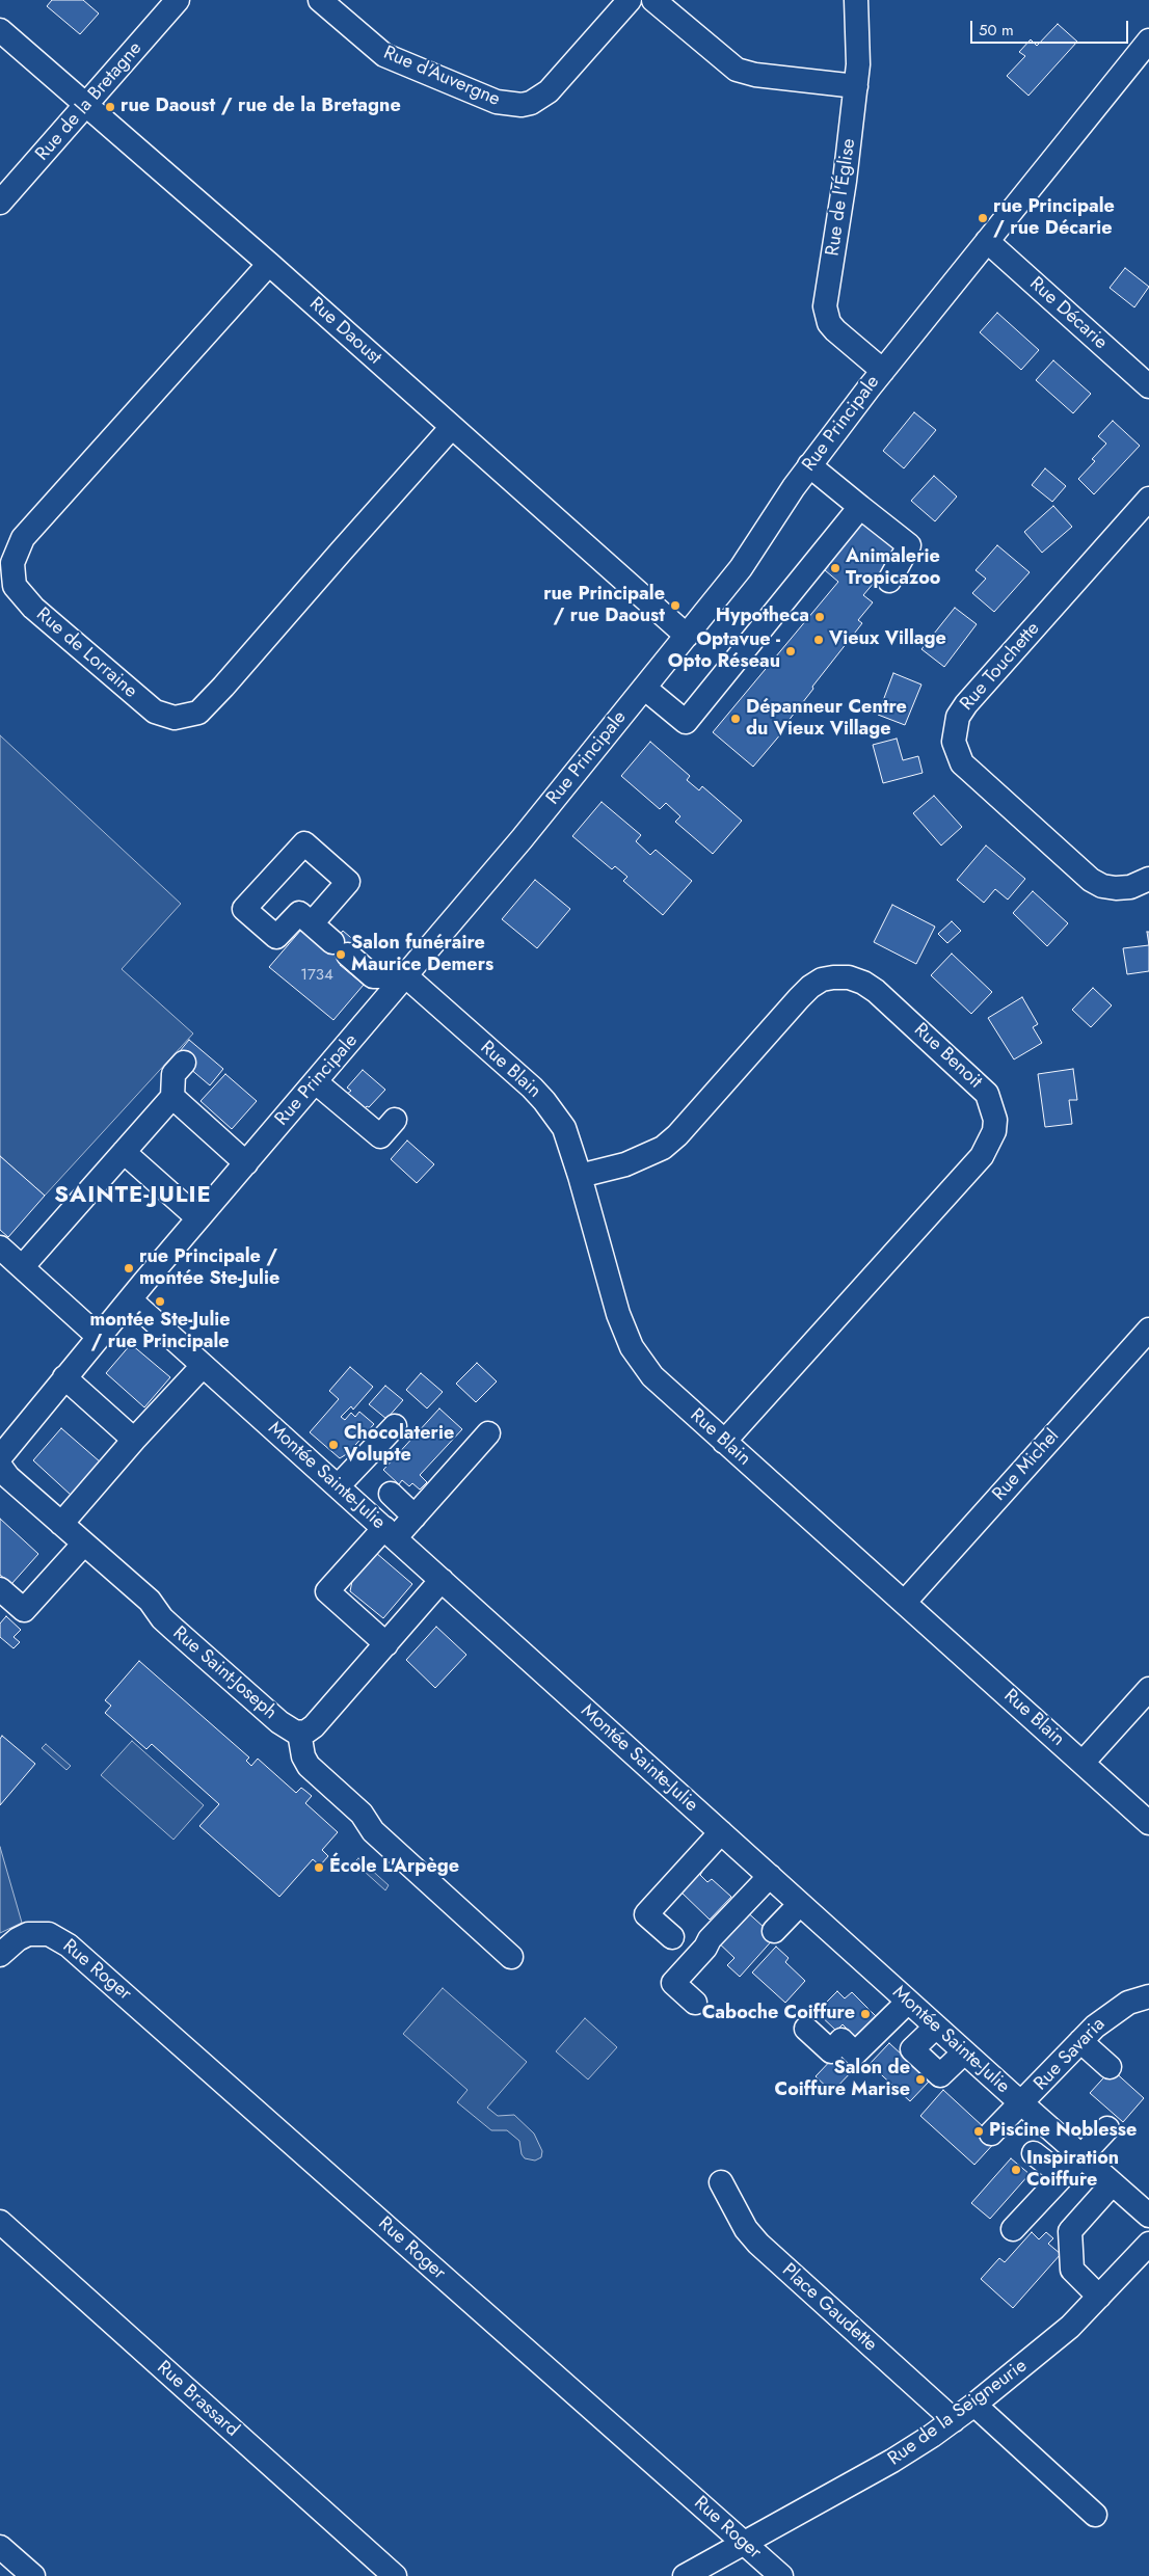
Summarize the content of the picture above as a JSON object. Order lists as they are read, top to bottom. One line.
{"streets":{"street":["Rue d'Auvergne","Rue de la Bretagne","Rue de l'Église","Rue Décarie","Rue Daoust","Rue Principale","Rue de Lorraine","Rue Touchette","Rue Benoit","Rue Blain","Rue Michel","Montée Sainte-Julie","Rue Saint-Joseph","Rue Roger","Rue Savaria","Place Gaudette","Rue Brassard","Rue de la Seigneurie"]},"crossings":[["Rue de la Bretagne","Rue Daoust"],["Rue de l'Église","Rue Principale"],["Rue Décarie","Rue Principale"],["Rue Daoust","Rue Principale"],["Rue Daoust","Rue de Lorraine"],["Rue Principale","Rue Blain"],["Rue Principale","Montée Sainte-Julie"],["Rue Benoit","Rue Blain"],["Rue Blain","Rue Michel"],["Montée Sainte-Julie","Rue Savaria"],["Rue Roger","Rue de la Seigneurie"],["Place Gaudette","Rue de la Seigneurie"]],"districts":["SAINTE-JULIE"],"places":["rue Daoust / rue de la Bretagne","rue Principale / rue Décarie","Animalerie Tropicazoo","rue Principale / rue Daoust","Hypotheca","Vieux Village","Optavue - Opto Réseau","Dépanneur Centre du Vieux Village","Salon funéraire Maurice Demers","rue Principale / montée Ste-Julie","montée Ste-Julie / rue Principale","Chocolaterie Volupte","École L'Arpège","Caboche Coiffure","Salon de Coiffure Marise","Piscine Noblesse","Inspiration Coiffure"],"house_numbers":["1734"],"scale_bar":"50 m"}
